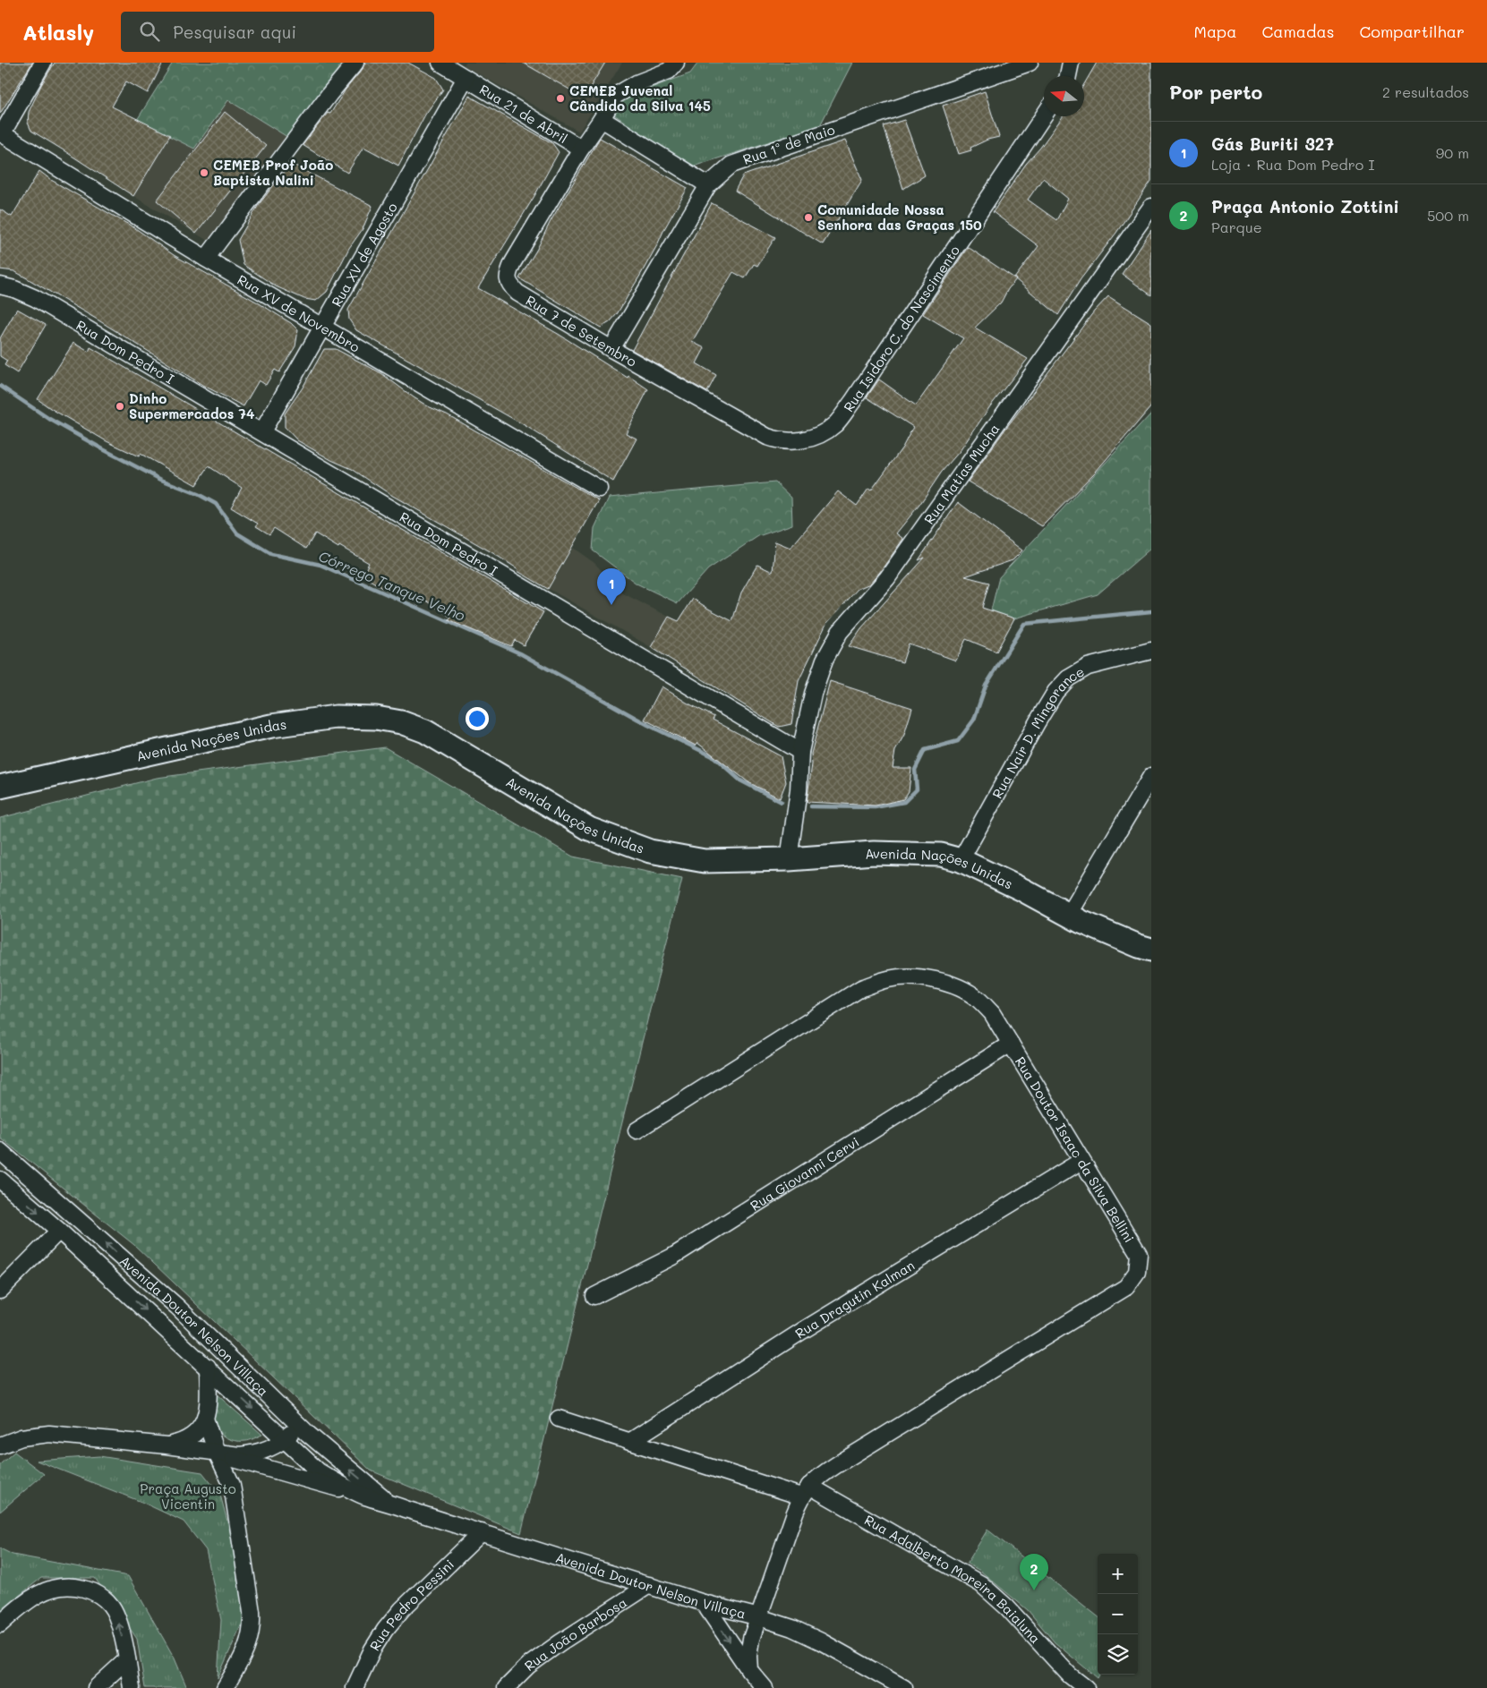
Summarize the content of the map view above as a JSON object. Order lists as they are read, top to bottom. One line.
{"streets":{"street":["Rua 21 de Abril","Rua 1º de Maio","Rua XV de Agosto","Rua XV de Novembro","Rua Isidoro C. do Nascimento","Rua 7 de Setembro","Rua Dom Pedro I","Rua Matias Mucha","Rua Nair D. Mingorance","Avenida Nações Unidas","Rua Doutor Isaac da Silva Bellini","Rua Giovanni Cervi","Rua Dragutin Kalman","Avenida Doutor Nelson Villaça","Rua Adalberto Moreira Baialuna","Rua Pedro Pessini","Rua João Barbosa"]},"crossings":[["Rua 21 de Abril","Rua XV de Agosto"],["Rua 21 de Abril","Rua 7 de Setembro"],["Rua 1º de Maio","Rua 7 de Setembro"],["Rua XV de Agosto","Rua XV de Novembro"],["Rua XV de Agosto","Rua Dom Pedro I"],["Rua Isidoro C. do Nascimento","Rua 7 de Setembro"],["Rua Dom Pedro I","Rua Matias Mucha"],["Rua Nair D. Mingorance","Avenida Nações Unidas"],["Rua Doutor Isaac da Silva Bellini","Rua Giovanni Cervi"],["Rua Doutor Isaac da Silva Bellini","Rua Dragutin Kalman"],["Rua Doutor Isaac da Silva Bellini","Rua Adalberto Moreira Baialuna"],["Rua Dragutin Kalman","Rua Adalberto Moreira Baialuna"],["Avenida Doutor Nelson Villaça","Rua Pedro Pessini"],["Avenida Doutor Nelson Villaça","Rua João Barbosa"]],"water":["Córrego Tanque Velho"],"parks":["Praça Augusto Vicentin"],"places":["CEMEB Juvenal Cândido da Silva 145","CEMEB Prof João Baptista Nalini","Comunidade Nossa Senhora das Graças 150","Dinho Supermercados 74"],"north":"left","page":{"header":"Atlasly","search":"Pesquisar aqui","nav":["Mapa","Camadas","Compartilhar"],"heading":["Por perto","2 resultados"],"list":[{"mark":"1","name":"Gás Buriti 327","note":"Loja · Rua Dom Pedro I","value":"90 m"},{"mark":"2","name":"Praça Antonio Zottini","note":"Parque","value":"500 m"}],"pins":["1","2"],"map_buttons":["+","−"]}}
